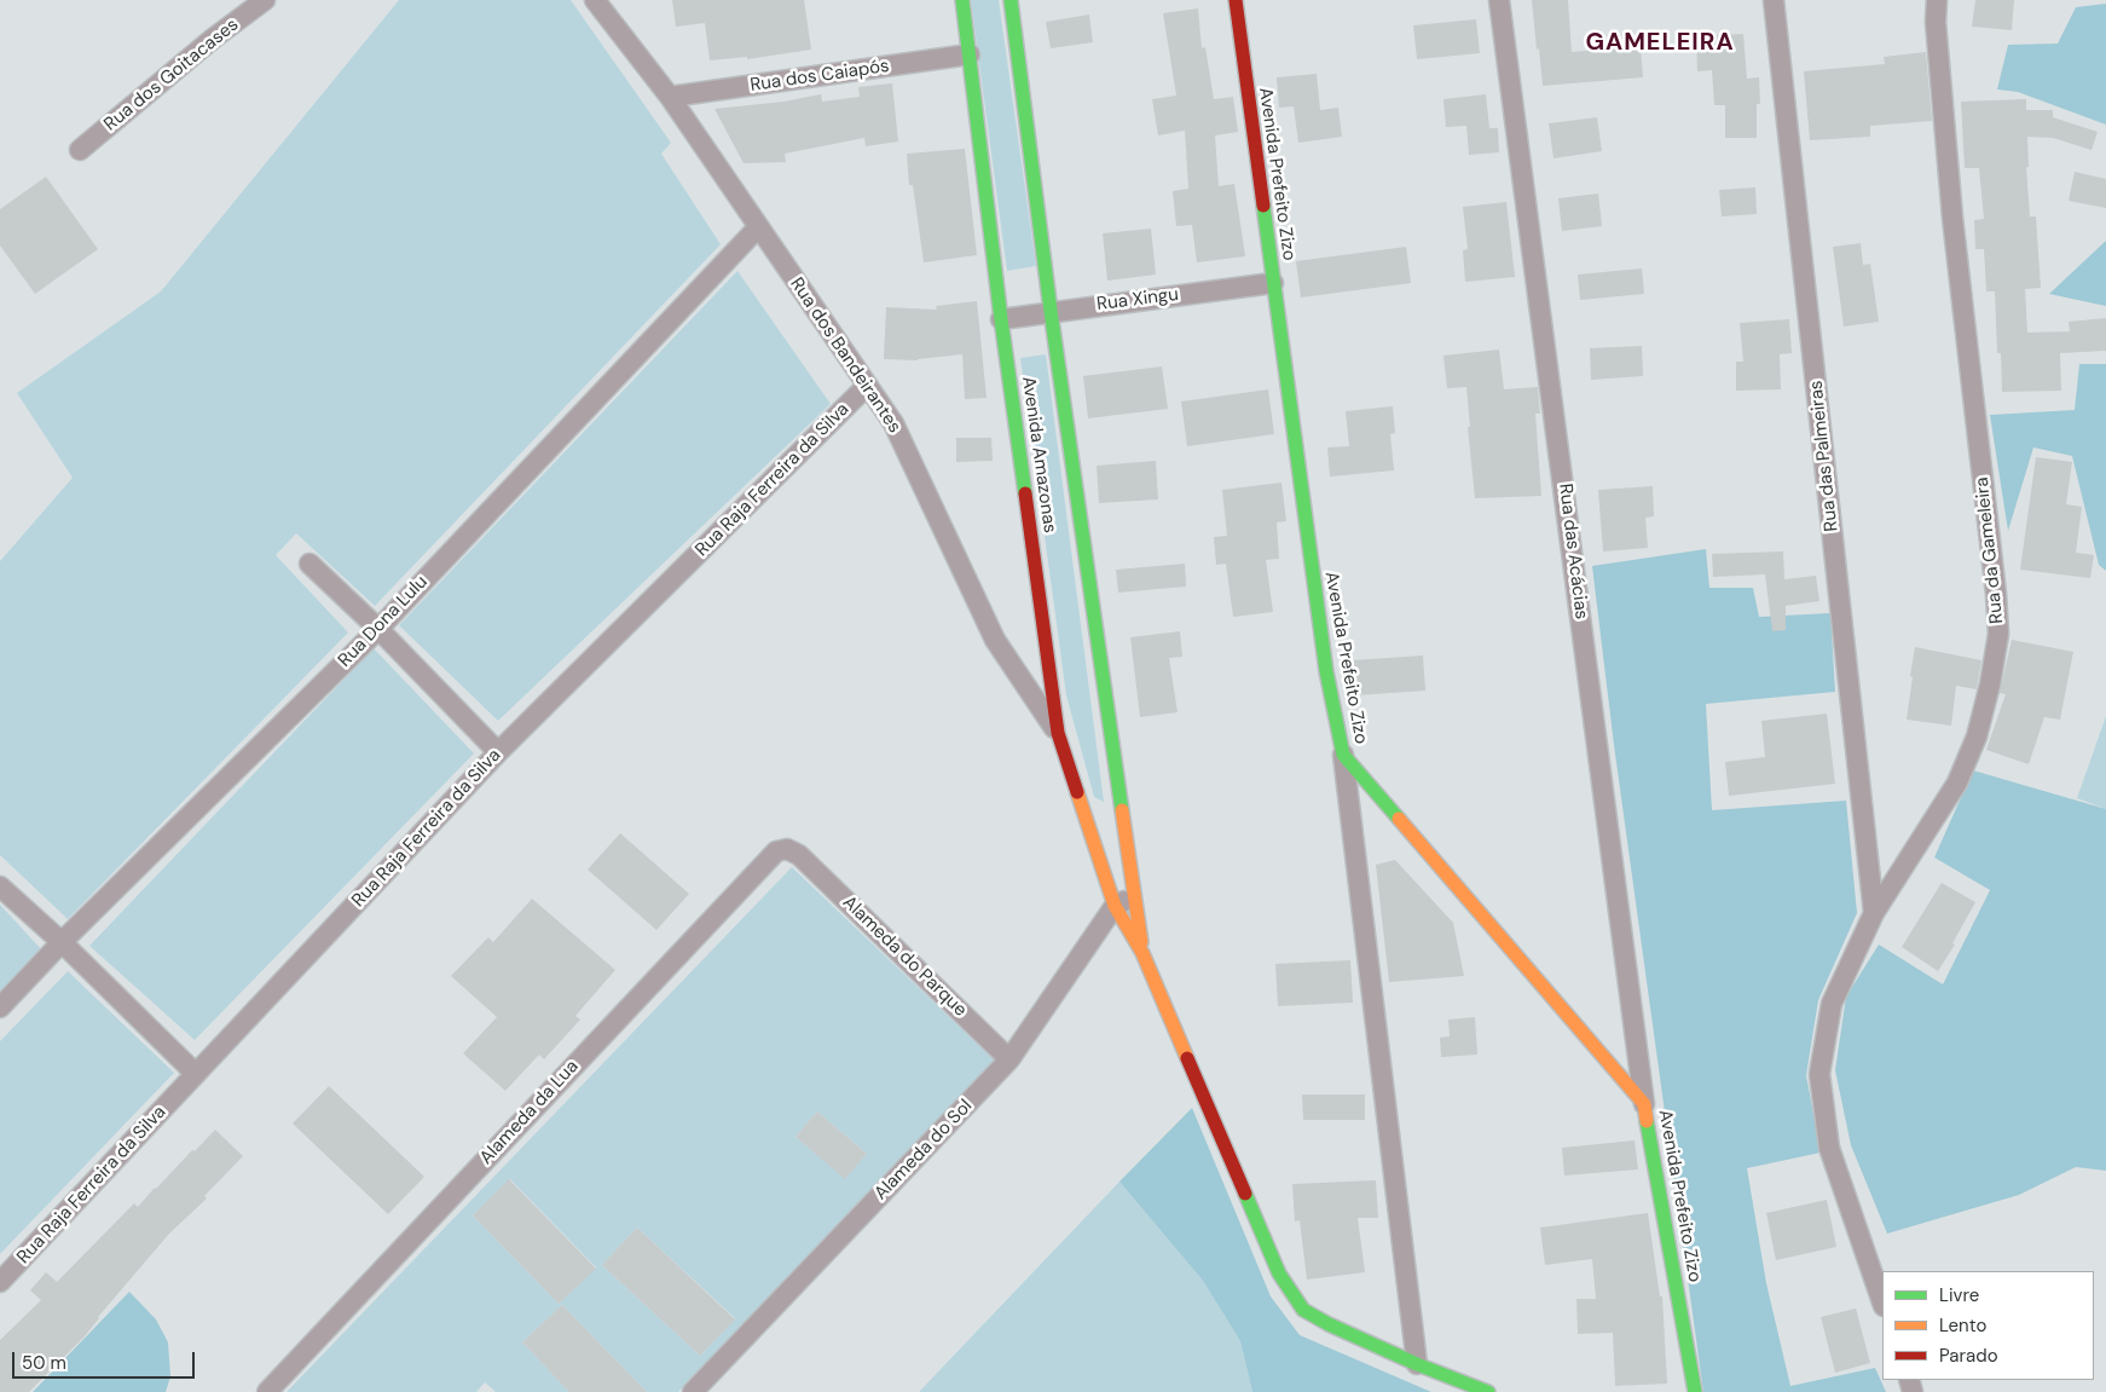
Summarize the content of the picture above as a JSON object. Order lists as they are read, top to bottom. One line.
{"streets":{"main road":["Avenida Prefeito Zizo","Avenida Amazonas"],"street":["Rua dos Goitacases","Rua dos Caiapós","Rua Xingu","Rua dos Bandeirantes","Rua das Palmeiras","Rua Raja Ferreira da Silva","Rua da Gameleira","Rua das Acácias","Rua Dona Lulu","Alameda do Parque","Alameda da Lua","Alameda do Sol"]},"crossings":[["Rua dos Caiapós","Rua dos Bandeirantes"],["Rua dos Caiapós","Avenida Amazonas"],["Avenida Prefeito Zizo","Rua Xingu"],["Avenida Prefeito Zizo","Rua das Acácias"],["Rua Xingu","Avenida Amazonas"],["Rua dos Bandeirantes","Avenida Amazonas"],["Rua dos Bandeirantes","Rua Raja Ferreira da Silva"],["Rua dos Bandeirantes","Rua Dona Lulu"],["Avenida Amazonas","Alameda do Sol"],["Rua das Palmeiras","Rua da Gameleira"],["Alameda do Parque","Alameda da Lua"],["Alameda do Parque","Alameda do Sol"]],"districts":["GAMELEIRA"],"legend":["Livre","Lento","Parado"],"scale_bar":"50 m"}
